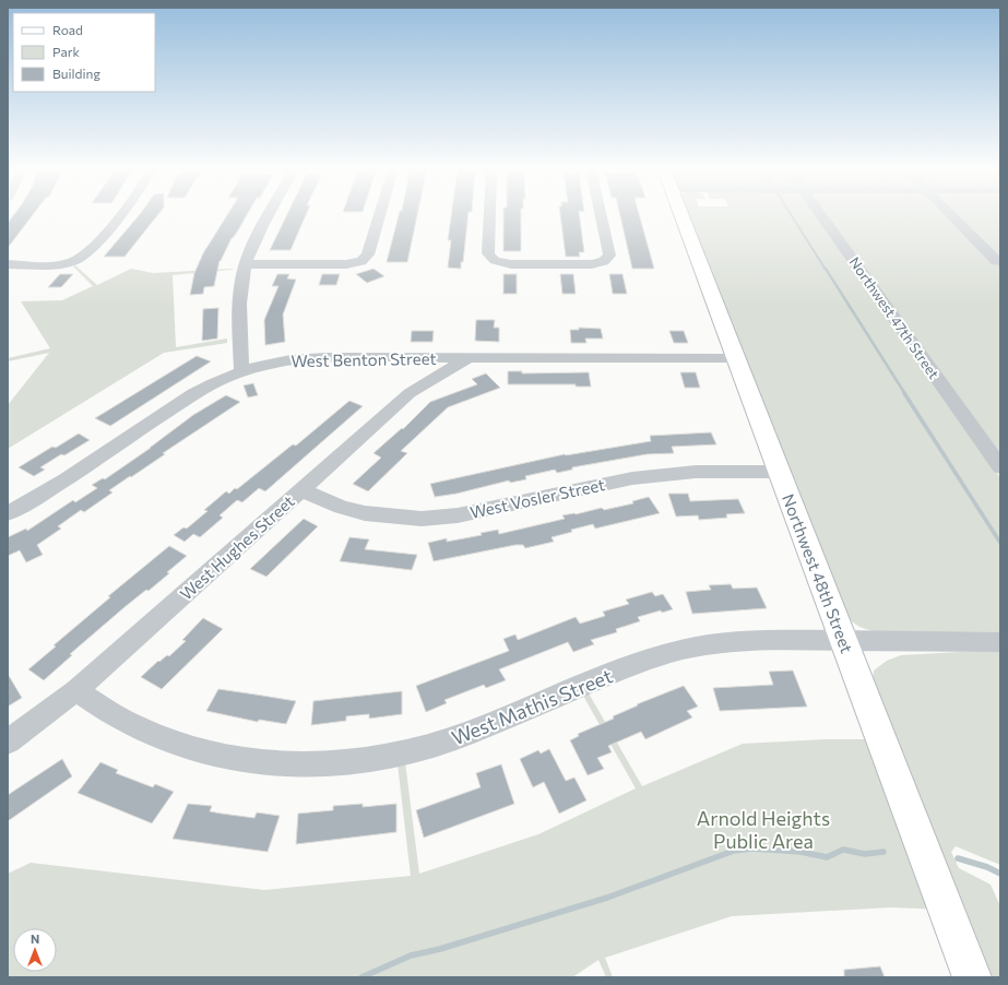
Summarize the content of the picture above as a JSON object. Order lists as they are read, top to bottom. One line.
{"streets":{"main road":["Northwest 48th Street"],"street":["Northwest 47th Street","West Benton Street","West Vosler Street","West Hughes Street","West Mathis Street"]},"crossings":[["West Benton Street","West Hughes Street"],["West Benton Street","Northwest 48th Street"],["West Vosler Street","West Hughes Street"],["West Vosler Street","Northwest 48th Street"],["West Hughes Street","West Mathis Street"],["Northwest 48th Street","West Mathis Street"]],"parks":["Arnold Heights Public Area"],"legend":["Road","Park","Building"],"north":"top"}
